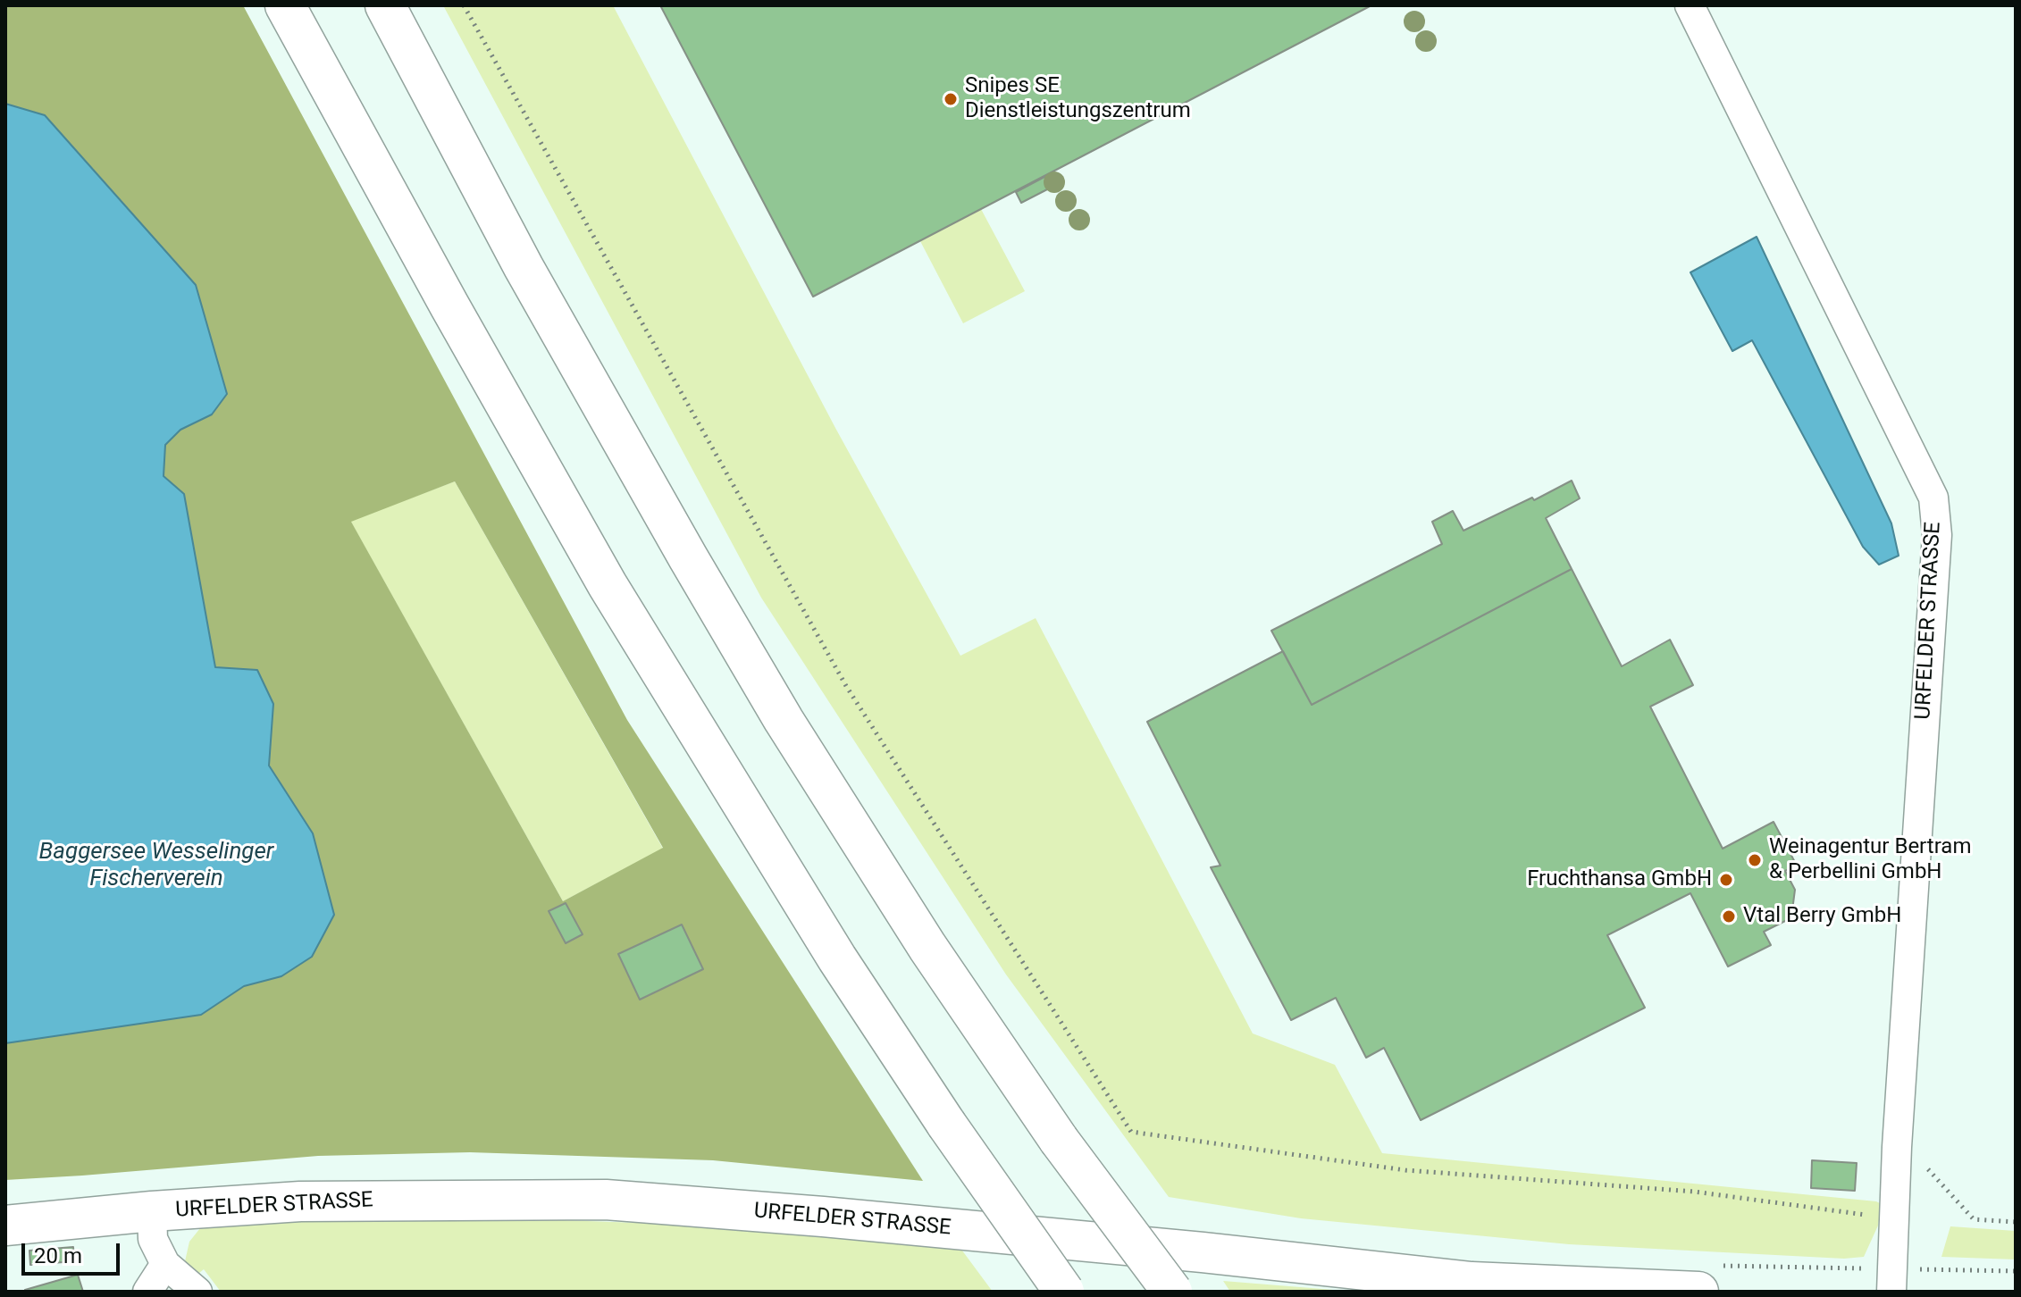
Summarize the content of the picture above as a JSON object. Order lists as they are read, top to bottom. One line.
{"streets":{"main road":["URFELDER STRASSE"]},"water":["Baggersee Wesselinger Fischerverein"],"places":["Snipes SE Dienstleistungszentrum","Weinagentur Bertram & Perbellini GmbH","Fruchthansa GmbH","Vtal Berry GmbH"],"scale_bar":"20 m"}
